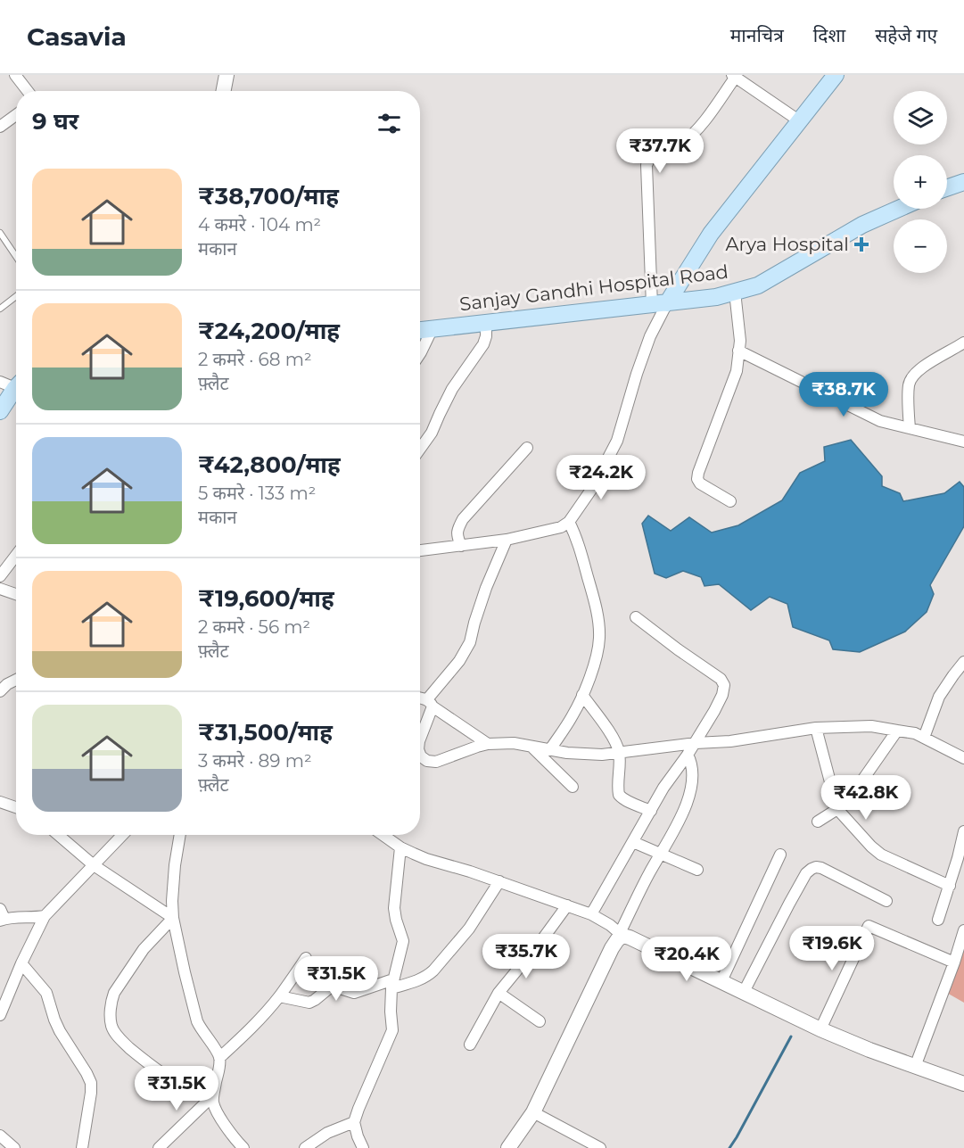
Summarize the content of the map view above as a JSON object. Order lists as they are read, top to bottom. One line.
{"streets":{"main road":["Sanjay Gandhi Hospital Road"]},"places":{"health":["Arya Hospital"]},"page":{"header":"Casavia","nav":["मानचित्र","दिशा","सहेजे गए"],"map_buttons":["+","−"],"heading":"9 घर","price":["₹37.7K","₹38.7K","₹24.2K","₹42.8K","₹19.6K","₹35.7K","₹20.4K","₹31.5K","₹31.5K"],"list":[{"name":"₹38,700/माह","note":"4 कमरे · 104 m² · मकान"},{"name":"₹24,200/माह","note":"2 कमरे · 68 m² · फ़्लैट"},{"name":"₹42,800/माह","note":"5 कमरे · 133 m² · मकान"},{"name":"₹19,600/माह","note":"2 कमरे · 56 m² · फ़्लैट"},{"name":"₹31,500/माह","note":"3 कमरे · 89 m² · फ़्लैट"}]}}
